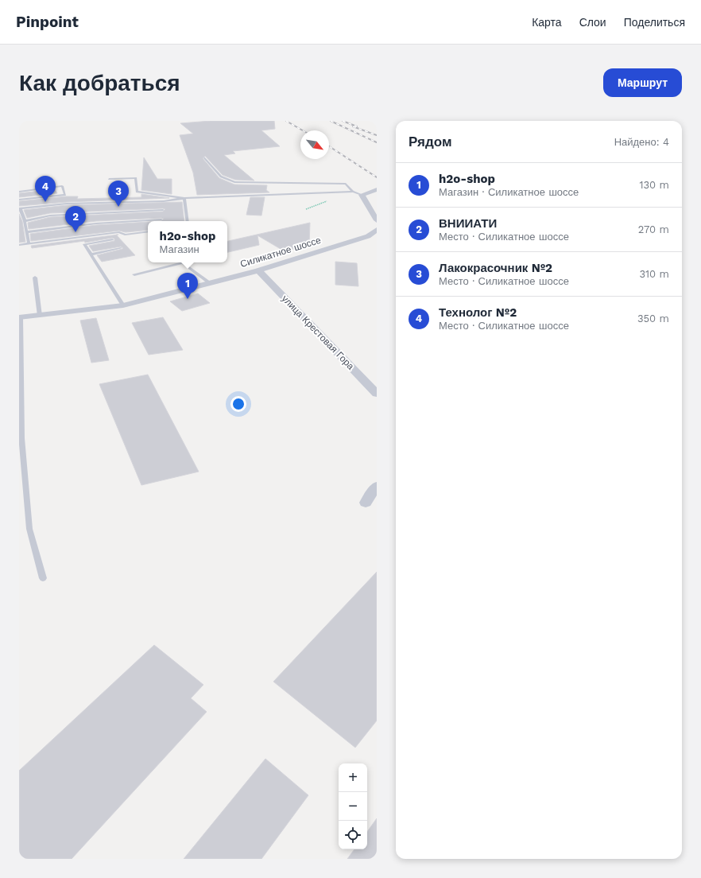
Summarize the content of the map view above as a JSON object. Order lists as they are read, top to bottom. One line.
{"streets":{"street":["Силикатное шоссе","улица Крестовая Гора"]},"crossings":[["Силикатное шоссе","улица Крестовая Гора"]],"north":"bottom right","page":{"header":"Pinpoint","nav":["Карта","Слои","Поделиться"],"buttons":"Маршрут","title":"Как добраться","heading":["Рядом","Найдено: 4"],"list":[{"mark":"1","name":"h2o-shop","note":"Магазин · Силикатное шоссе","value":"130 m"},{"mark":"2","name":"ВНИИАТИ","note":"Место · Силикатное шоссе","value":"270 m"},{"mark":"3","name":"Лакокрасочник №2","note":"Место · Силикатное шоссе","value":"310 m"},{"mark":"4","name":"Технолог №2","note":"Место · Силикатное шоссе","value":"350 m"}],"pins":["4","3","2","1"],"popup":["h2o-shop","Магазин"],"map_buttons":["+","−"]}}
